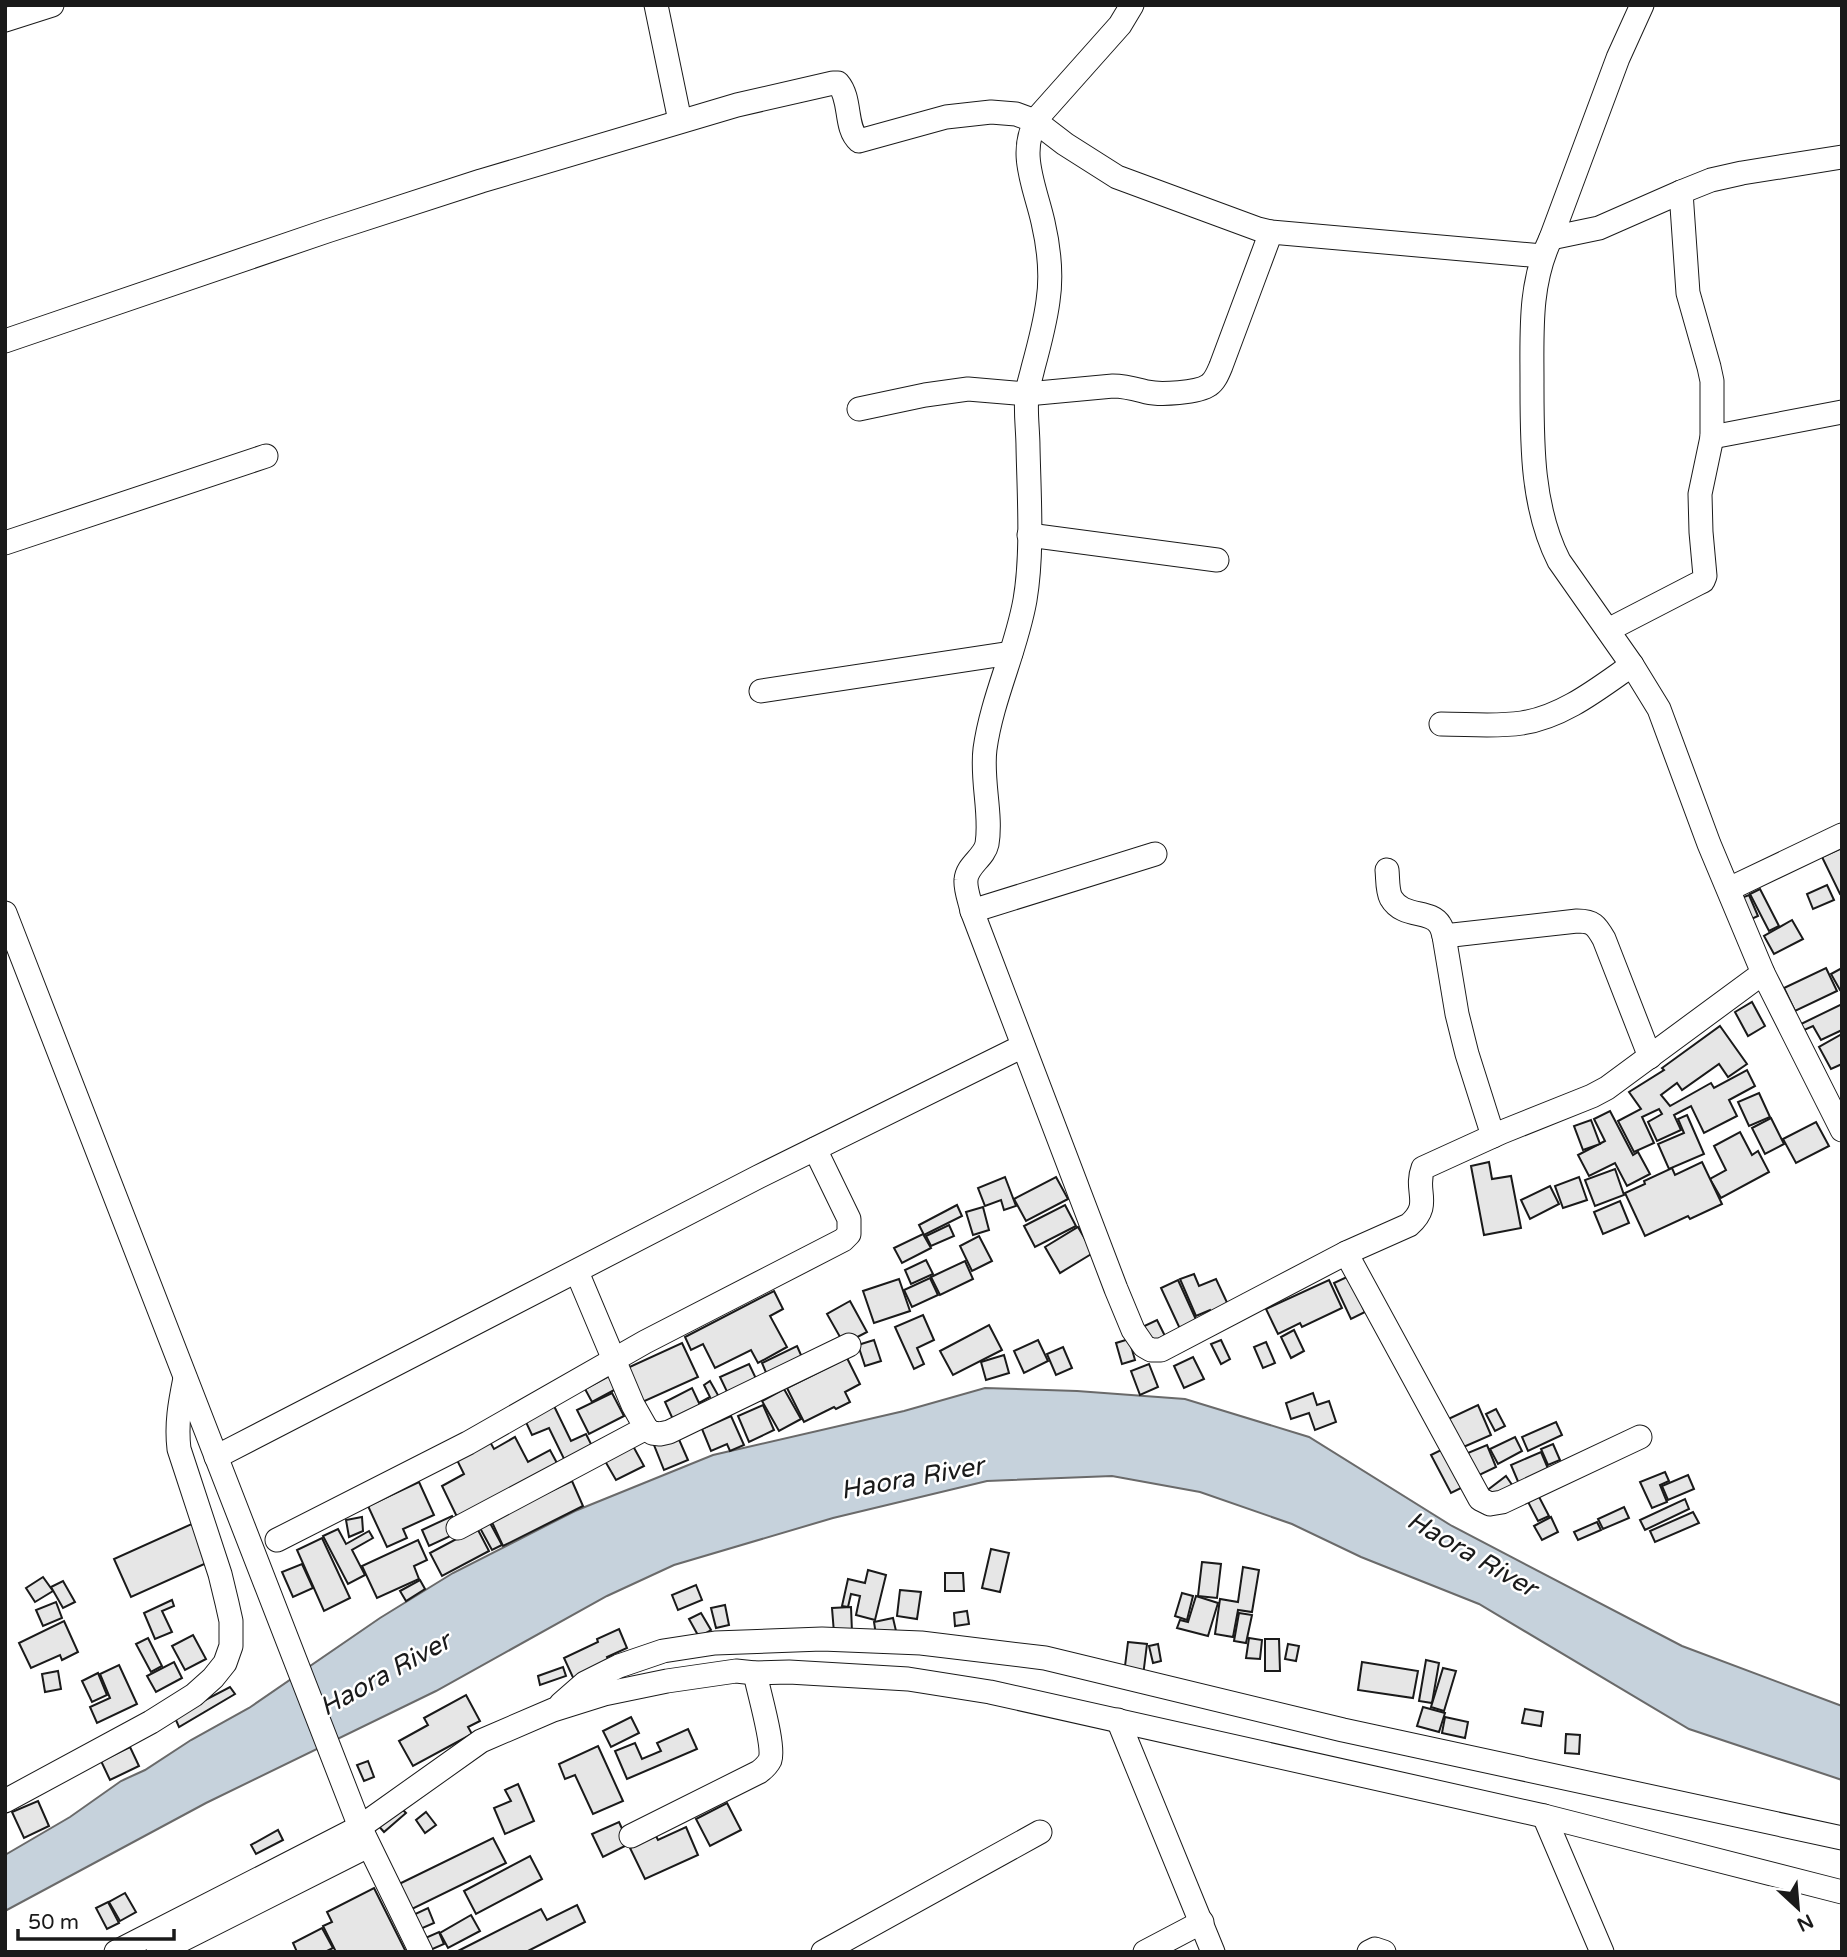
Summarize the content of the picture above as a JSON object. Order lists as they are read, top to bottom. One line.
{"water":["Haora River"],"scale_bar":"50 m","north":"bottom right"}
